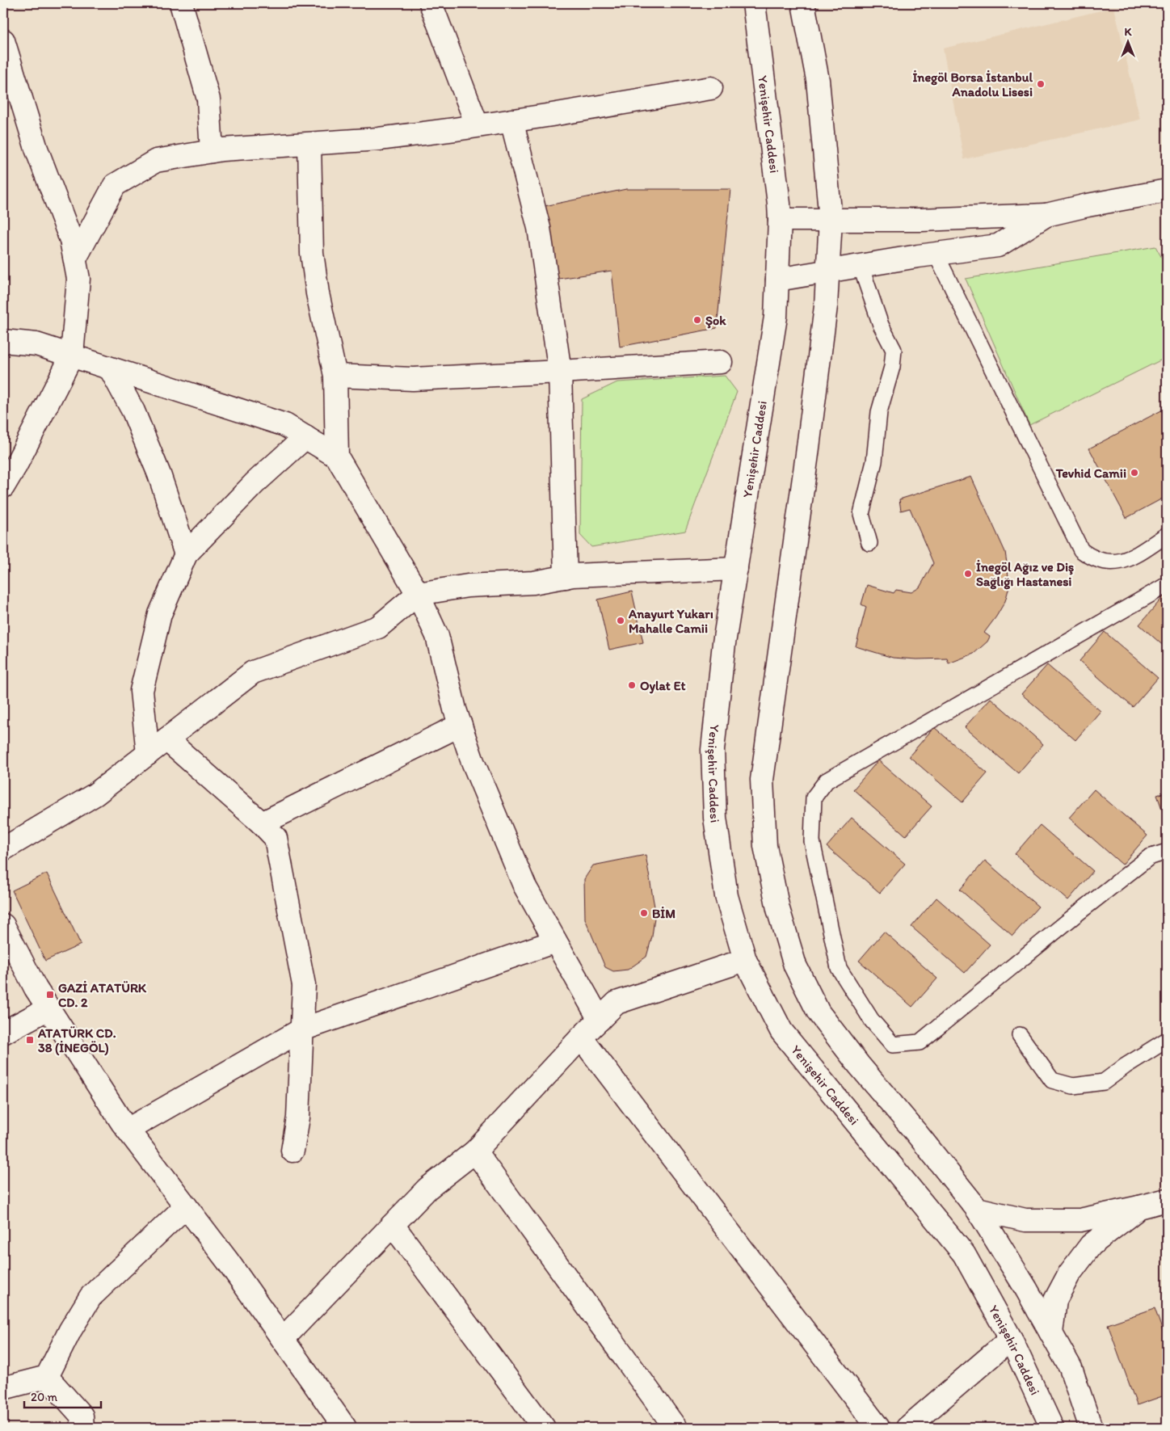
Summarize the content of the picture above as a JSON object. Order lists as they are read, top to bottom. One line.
{"streets":{"main road":["Yenişehir Caddesi"]},"places":{"other":["İnegöl Borsa İstanbul Anadolu Lisesi","Şok","Tevhid Camii","İnegöl Ağız ve Diş Sağlığı Hastanesi","Anayurt Yukarı Mahalle Camii","Oylat Et","BİM"],"transit":["GAZİ ATATÜRK CD. 2","ATATÜRK CD. 38 (İNEGÖL)"]},"scale_bar":"20 m","north":"top"}
